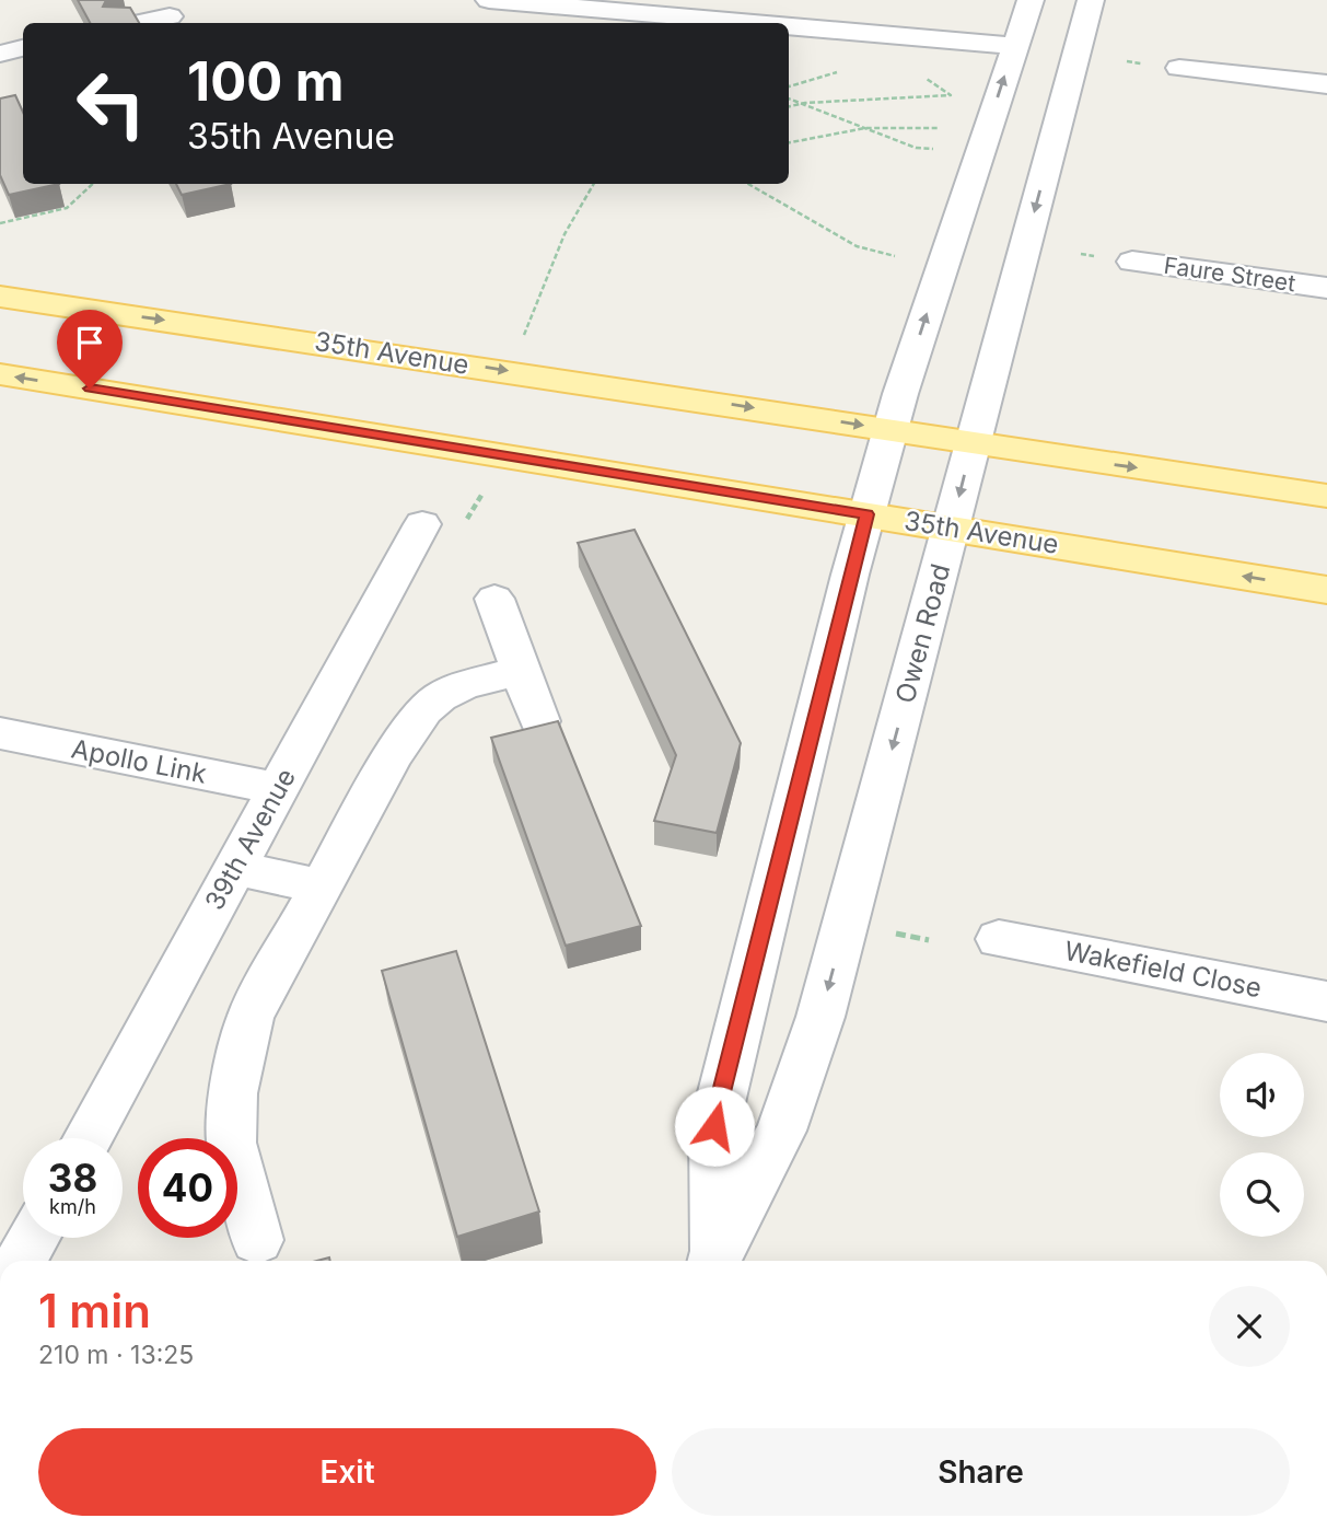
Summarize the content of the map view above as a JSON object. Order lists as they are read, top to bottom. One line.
{"streets":{"main road":["35th Avenue"],"street":["Faure Street","Owen Road","Apollo Link","39th Avenue","Wakefield Close"]},"crossings":[["35th Avenue","Owen Road"],["Apollo Link","39th Avenue"]],"page":{"turn":["100 m","35th Avenue"],"speed":"38 km/h","limit":"40","heading":["1 min","210 m · 13:25"],"buttons":["Exit","Share"]}}
